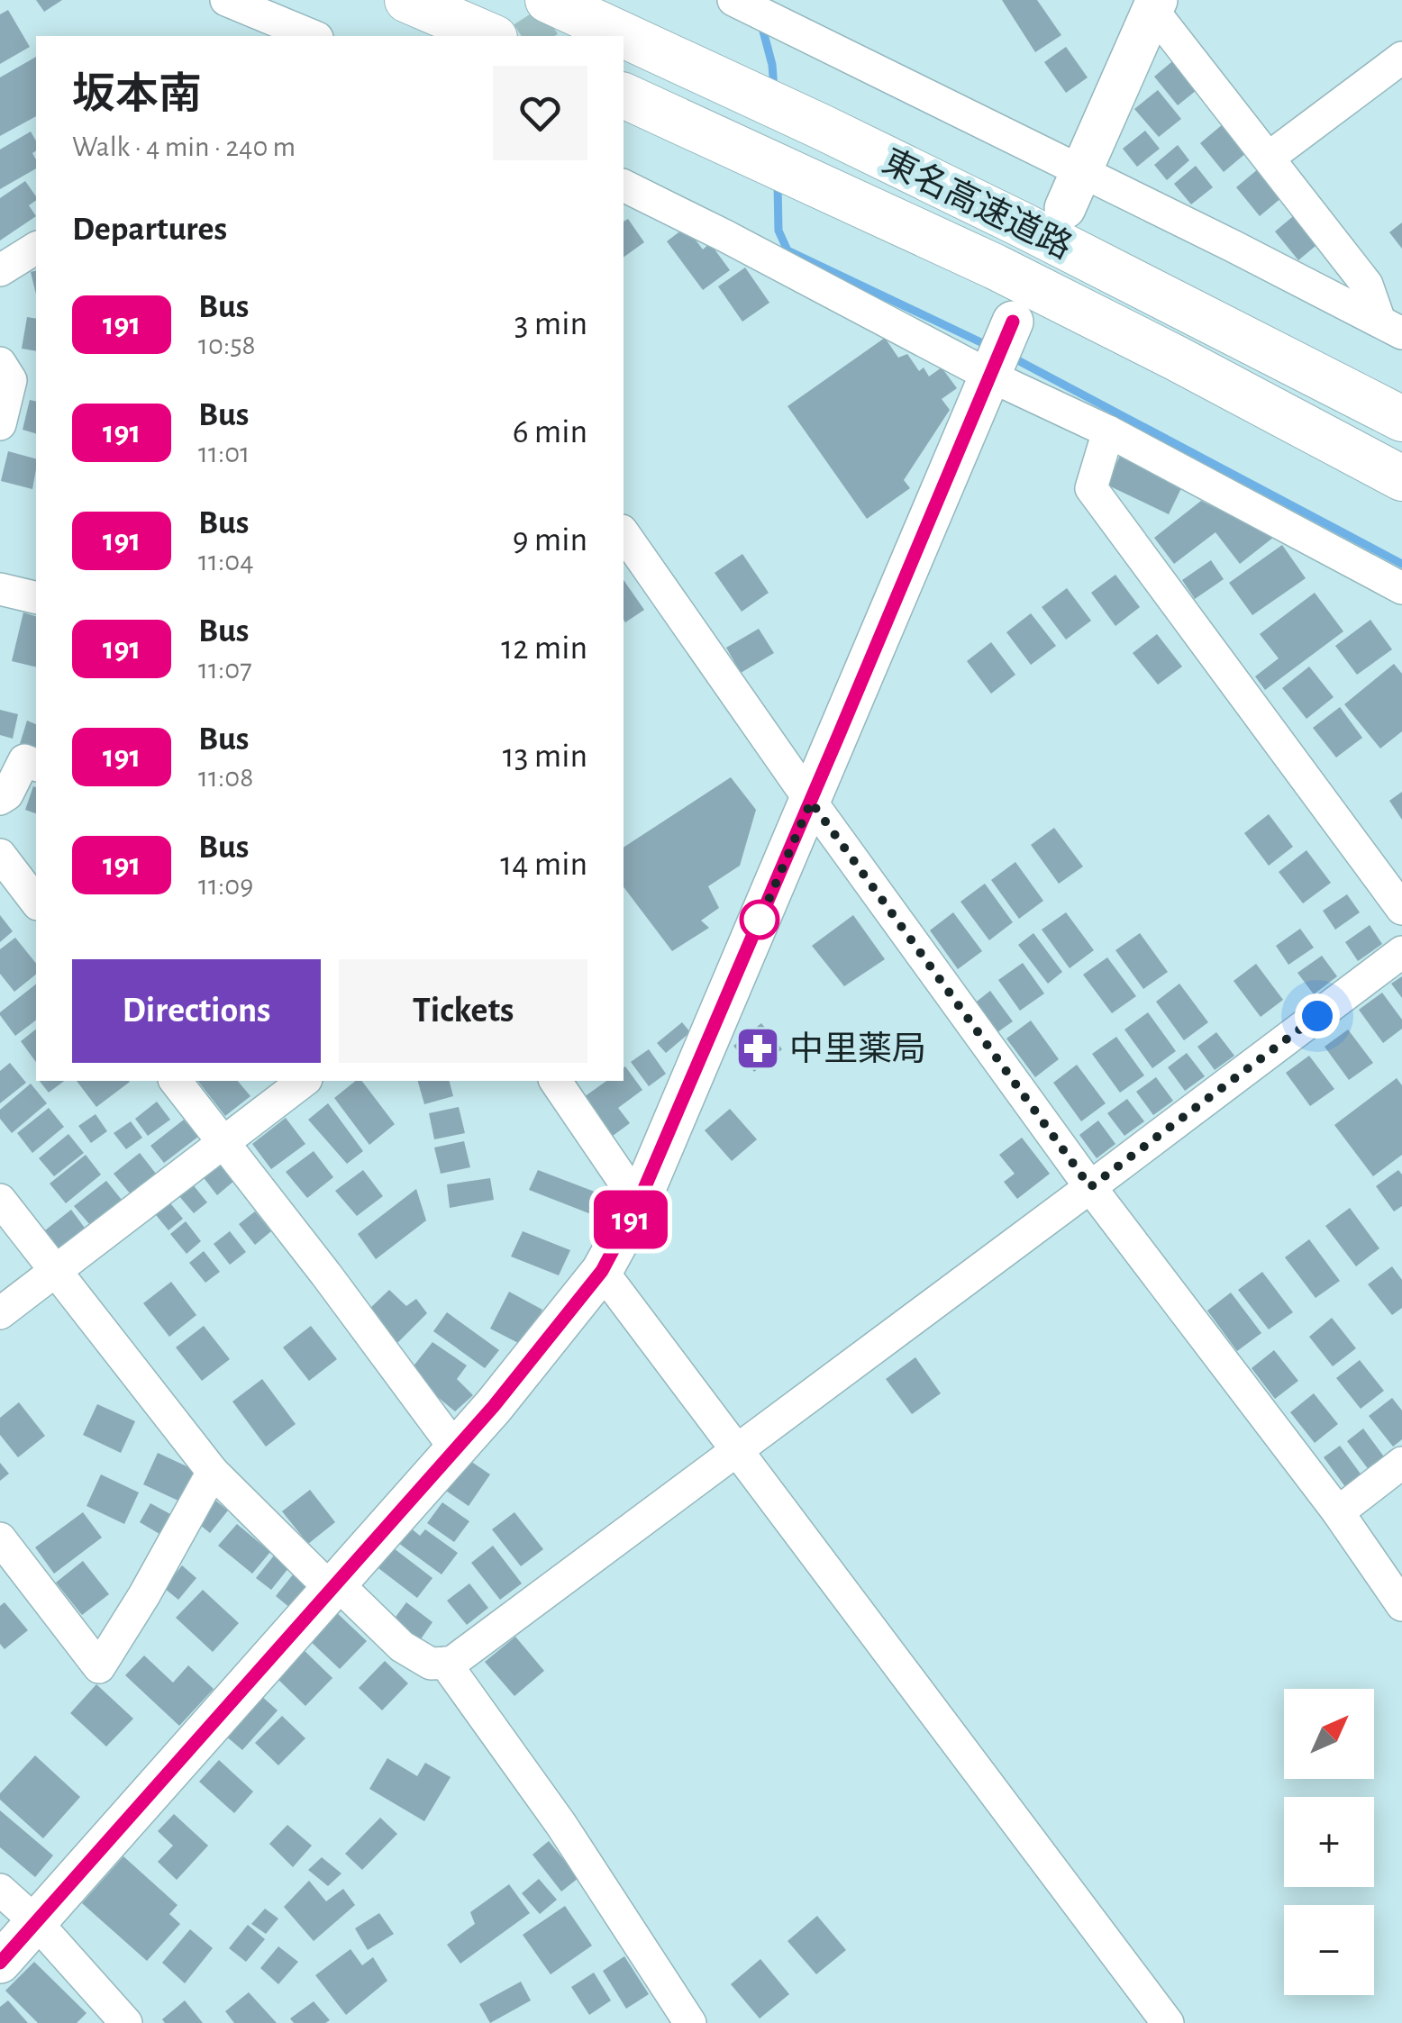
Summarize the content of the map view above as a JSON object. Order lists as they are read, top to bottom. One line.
{"streets":{"highway":["東名高速道路"]},"places":{"pharmacy":["中里薬局"]},"lines":["bus line 191"],"north":"top right","page":{"on_map":"191","heading":[["坂本南","Walk · 4 min · 240 m"],"Departures"],"list":[{"mark":"191","name":"Bus","note":"10:58","value":"3 min"},{"mark":"191","name":"Bus","note":"11:01","value":"6 min"},{"mark":"191","name":"Bus","note":"11:04","value":"9 min"},{"mark":"191","name":"Bus","note":"11:07","value":"12 min"},{"mark":"191","name":"Bus","note":"11:08","value":"13 min"},{"mark":"191","name":"Bus","note":"11:09","value":"14 min"}],"buttons":["Directions","Tickets"],"map_buttons":["+","−"]}}
